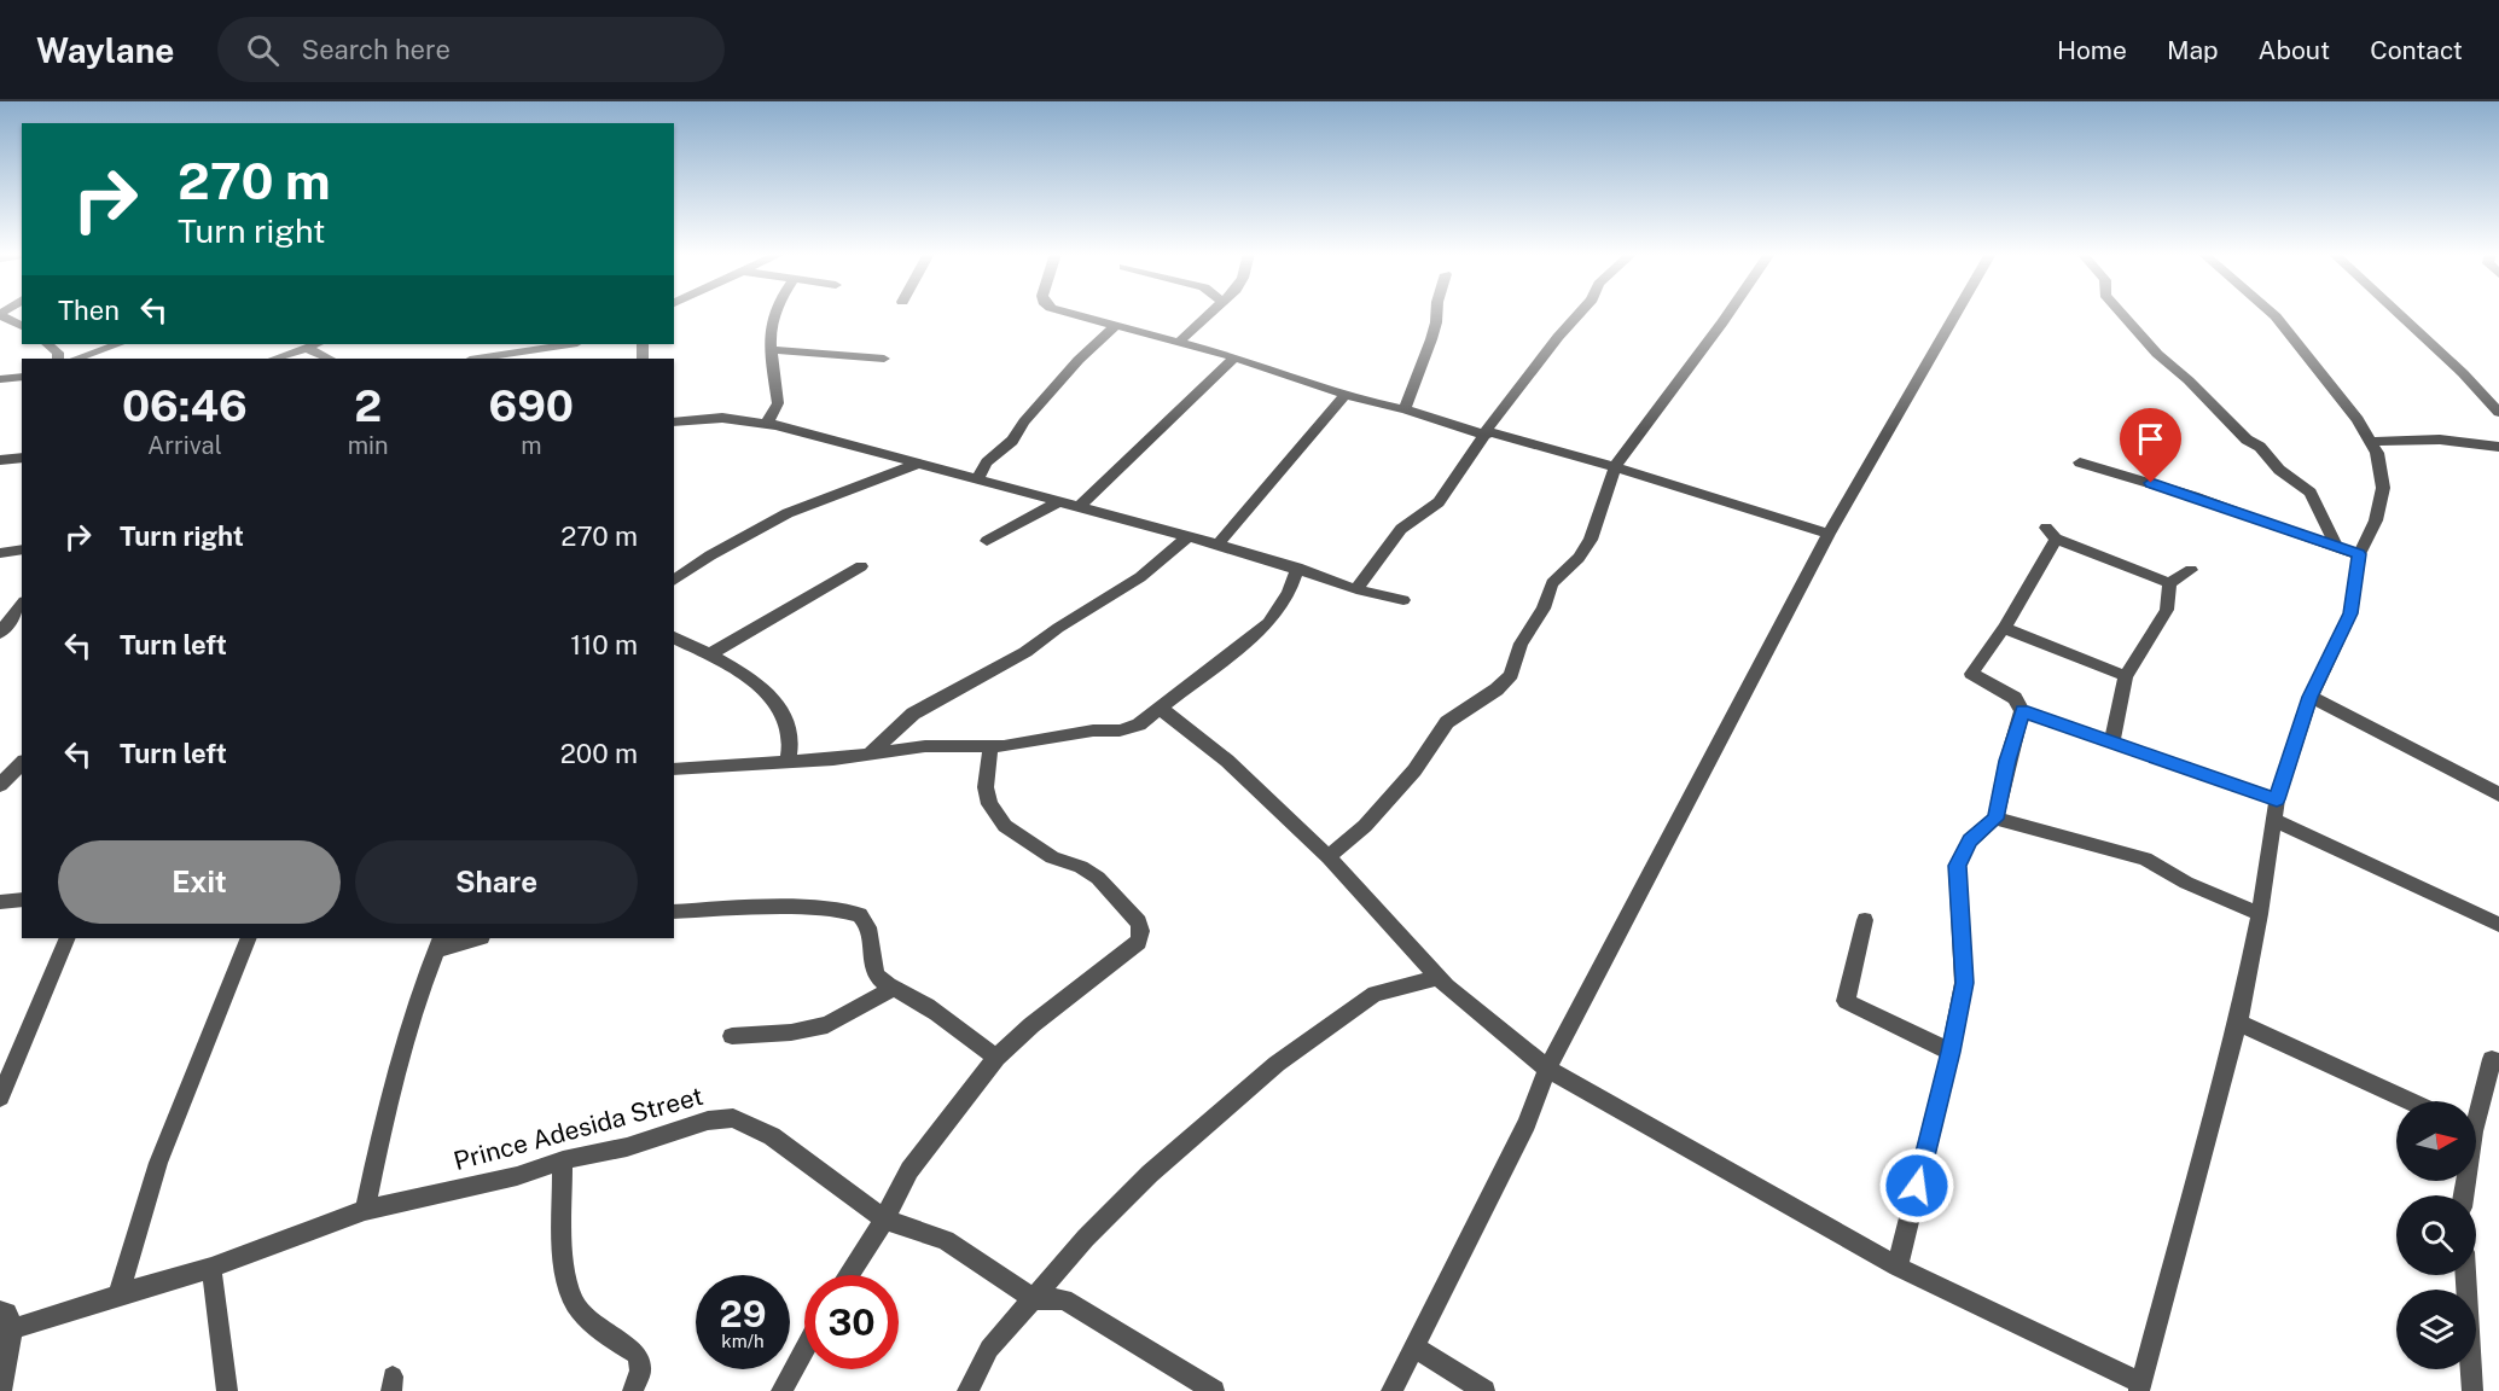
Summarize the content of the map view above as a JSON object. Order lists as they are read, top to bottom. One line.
{"streets":{"street":["Prince Adesida Street"]},"north":"right","page":{"header":"Waylane","search":"Search here","nav":["Home","Map","About","Contact"],"turn":["270 m","Turn right"],"then":"Then","eta":["06:46","Arrival","2","min","690","m"],"list":[{"name":"Turn right","value":"270 m"},{"name":"Turn left","value":"110 m"},{"name":"Turn left","value":"200 m"}],"buttons":["Exit","Share"],"speed":"29 km/h","limit":"30"}}
